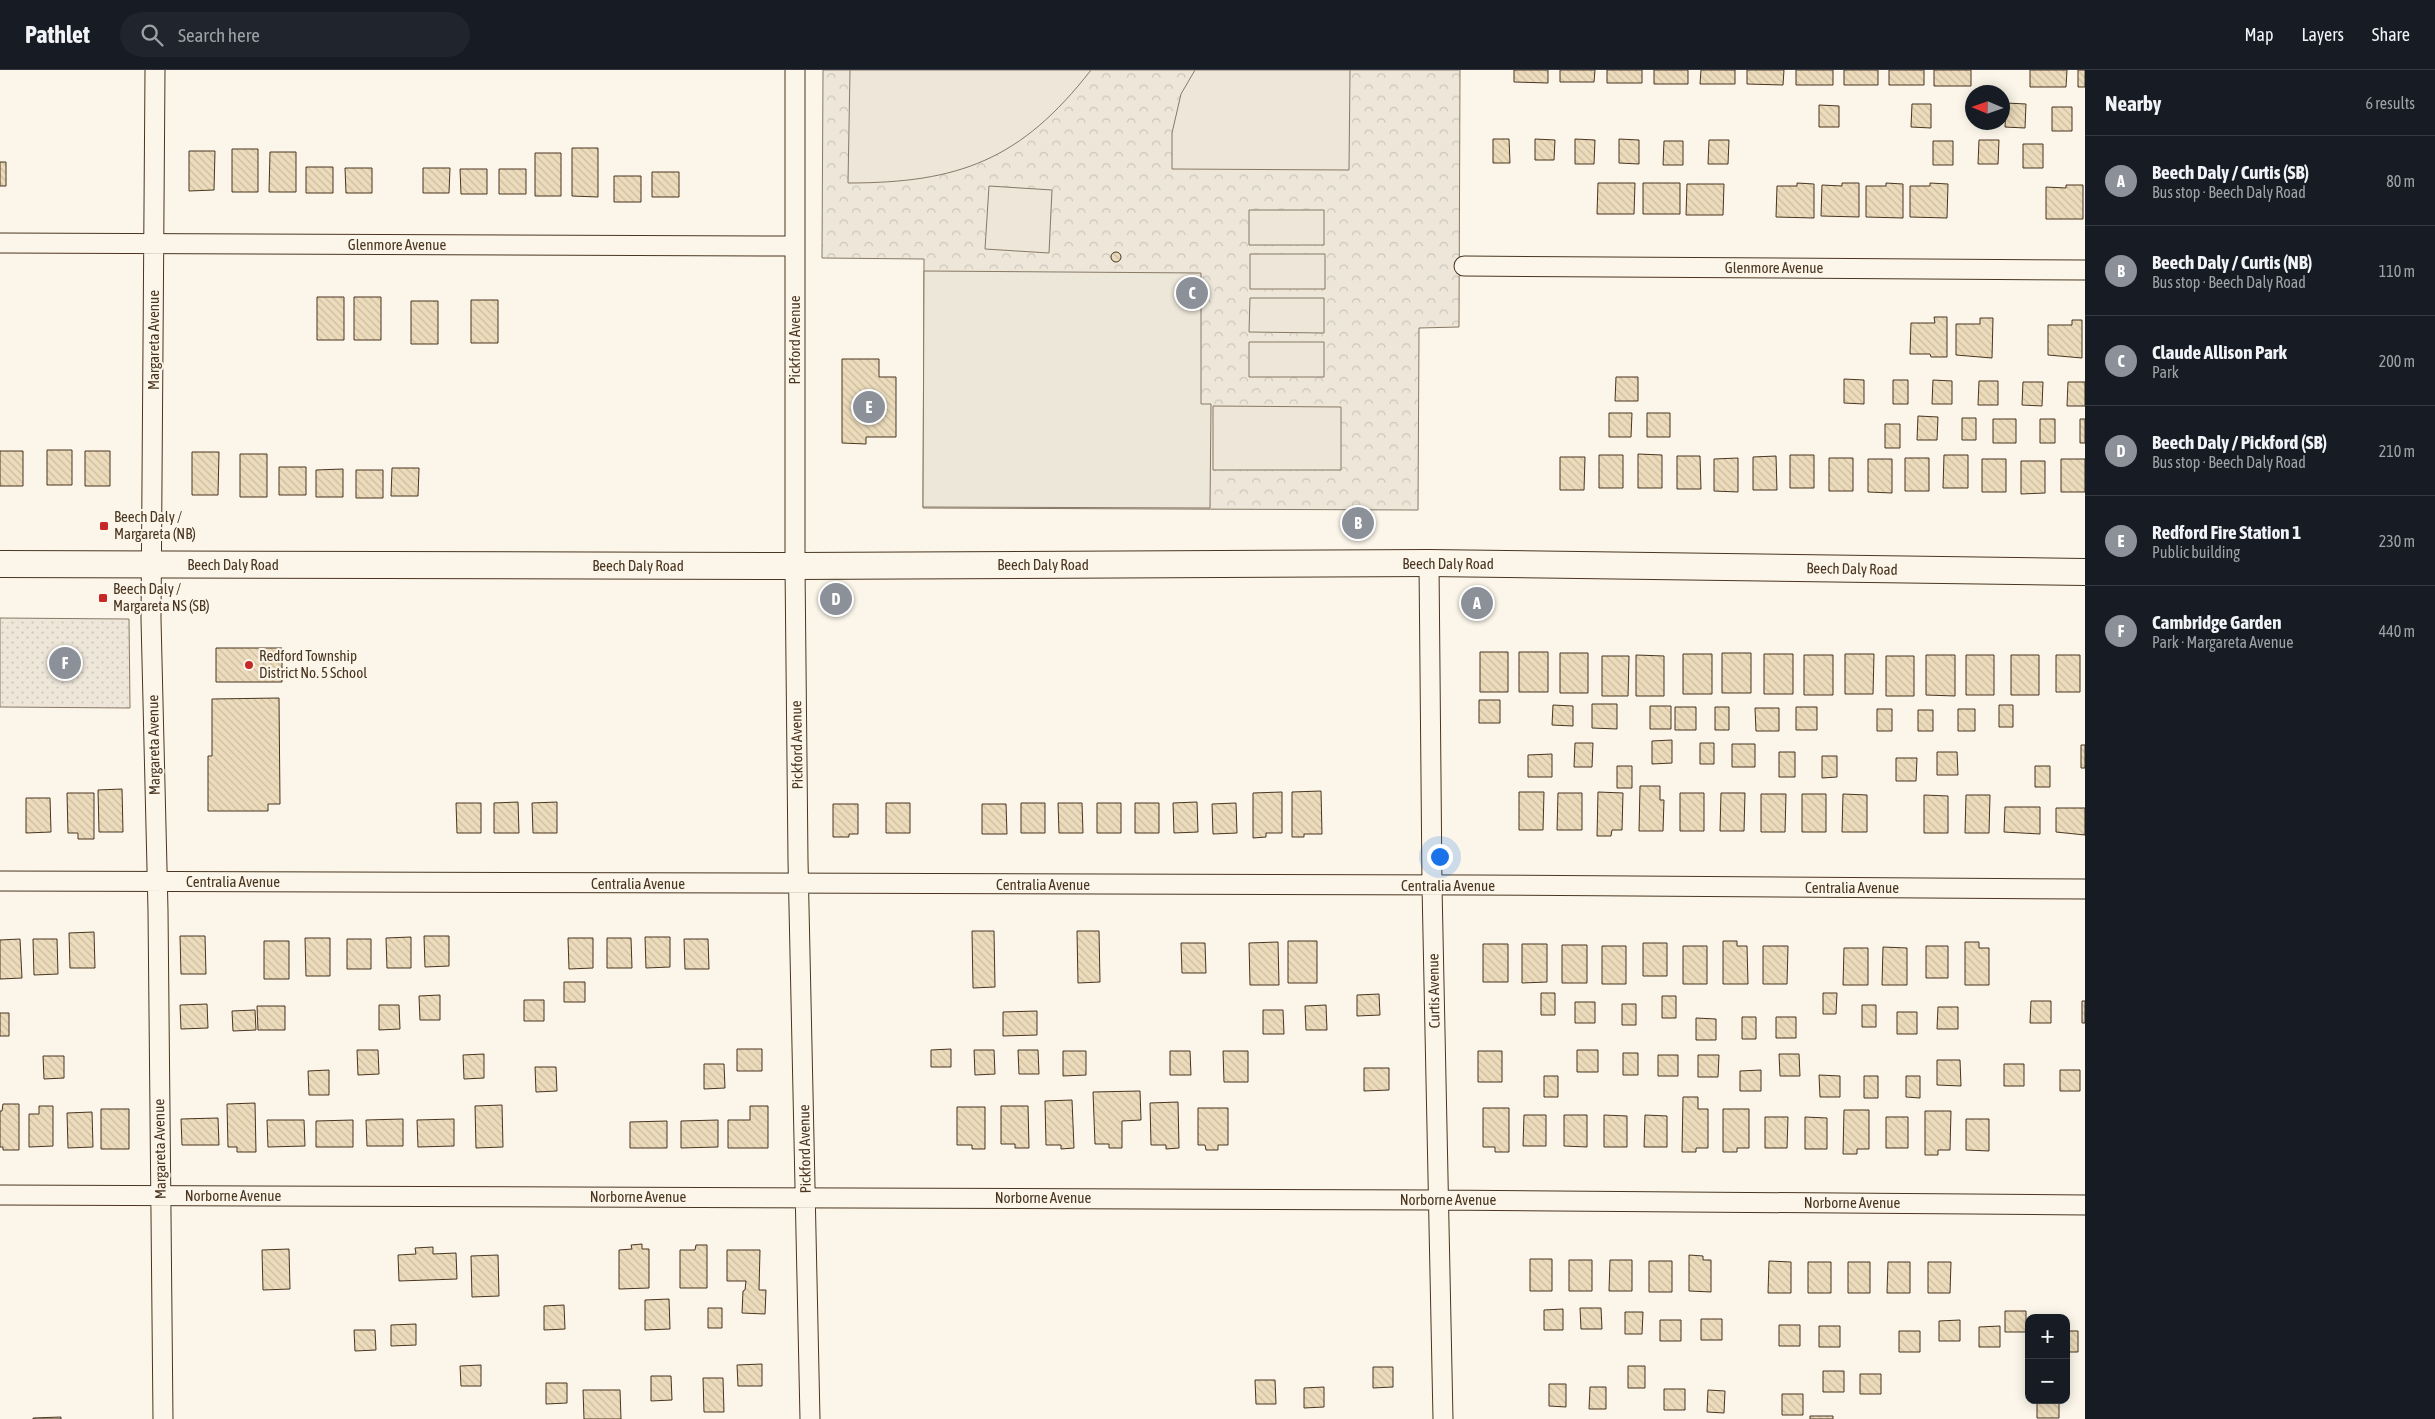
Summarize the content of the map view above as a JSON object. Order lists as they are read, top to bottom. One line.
{"streets":{"main road":["Beech Daly Road"],"street":["Glenmore Avenue","Margareta Avenue","Pickford Avenue","Centralia Avenue","Curtis Avenue","Norborne Avenue"]},"crossings":[["Glenmore Avenue","Margareta Avenue"],["Glenmore Avenue","Pickford Avenue"],["Margareta Avenue","Beech Daly Road"],["Margareta Avenue","Centralia Avenue"],["Margareta Avenue","Norborne Avenue"],["Pickford Avenue","Beech Daly Road"],["Pickford Avenue","Centralia Avenue"],["Pickford Avenue","Norborne Avenue"],["Beech Daly Road","Curtis Avenue"],["Centralia Avenue","Curtis Avenue"],["Curtis Avenue","Norborne Avenue"]],"places":{"transit":["Beech Daly / Margareta (NB)","Beech Daly / Margareta NS (SB)"],"other":["Redford Township District No. 5 School"]},"north":"left","page":{"header":"Pathlet","search":"Search here","nav":["Map","Layers","Share"],"heading":["Nearby","6 results"],"list":[{"mark":"A","name":"Beech Daly / Curtis (SB)","note":"Bus stop · Beech Daly Road","value":"80 m"},{"mark":"B","name":"Beech Daly / Curtis (NB)","note":"Bus stop · Beech Daly Road","value":"110 m"},{"mark":"C","name":"Claude Allison Park","note":"Park","value":"200 m"},{"mark":"D","name":"Beech Daly / Pickford (SB)","note":"Bus stop · Beech Daly Road","value":"210 m"},{"mark":"E","name":"Redford Fire Station 1","note":"Public building","value":"230 m"},{"mark":"F","name":"Cambridge Garden","note":"Park · Margareta Avenue","value":"440 m"}],"pins":["C","E","B","D","A","F"],"map_buttons":["+","−"]}}
